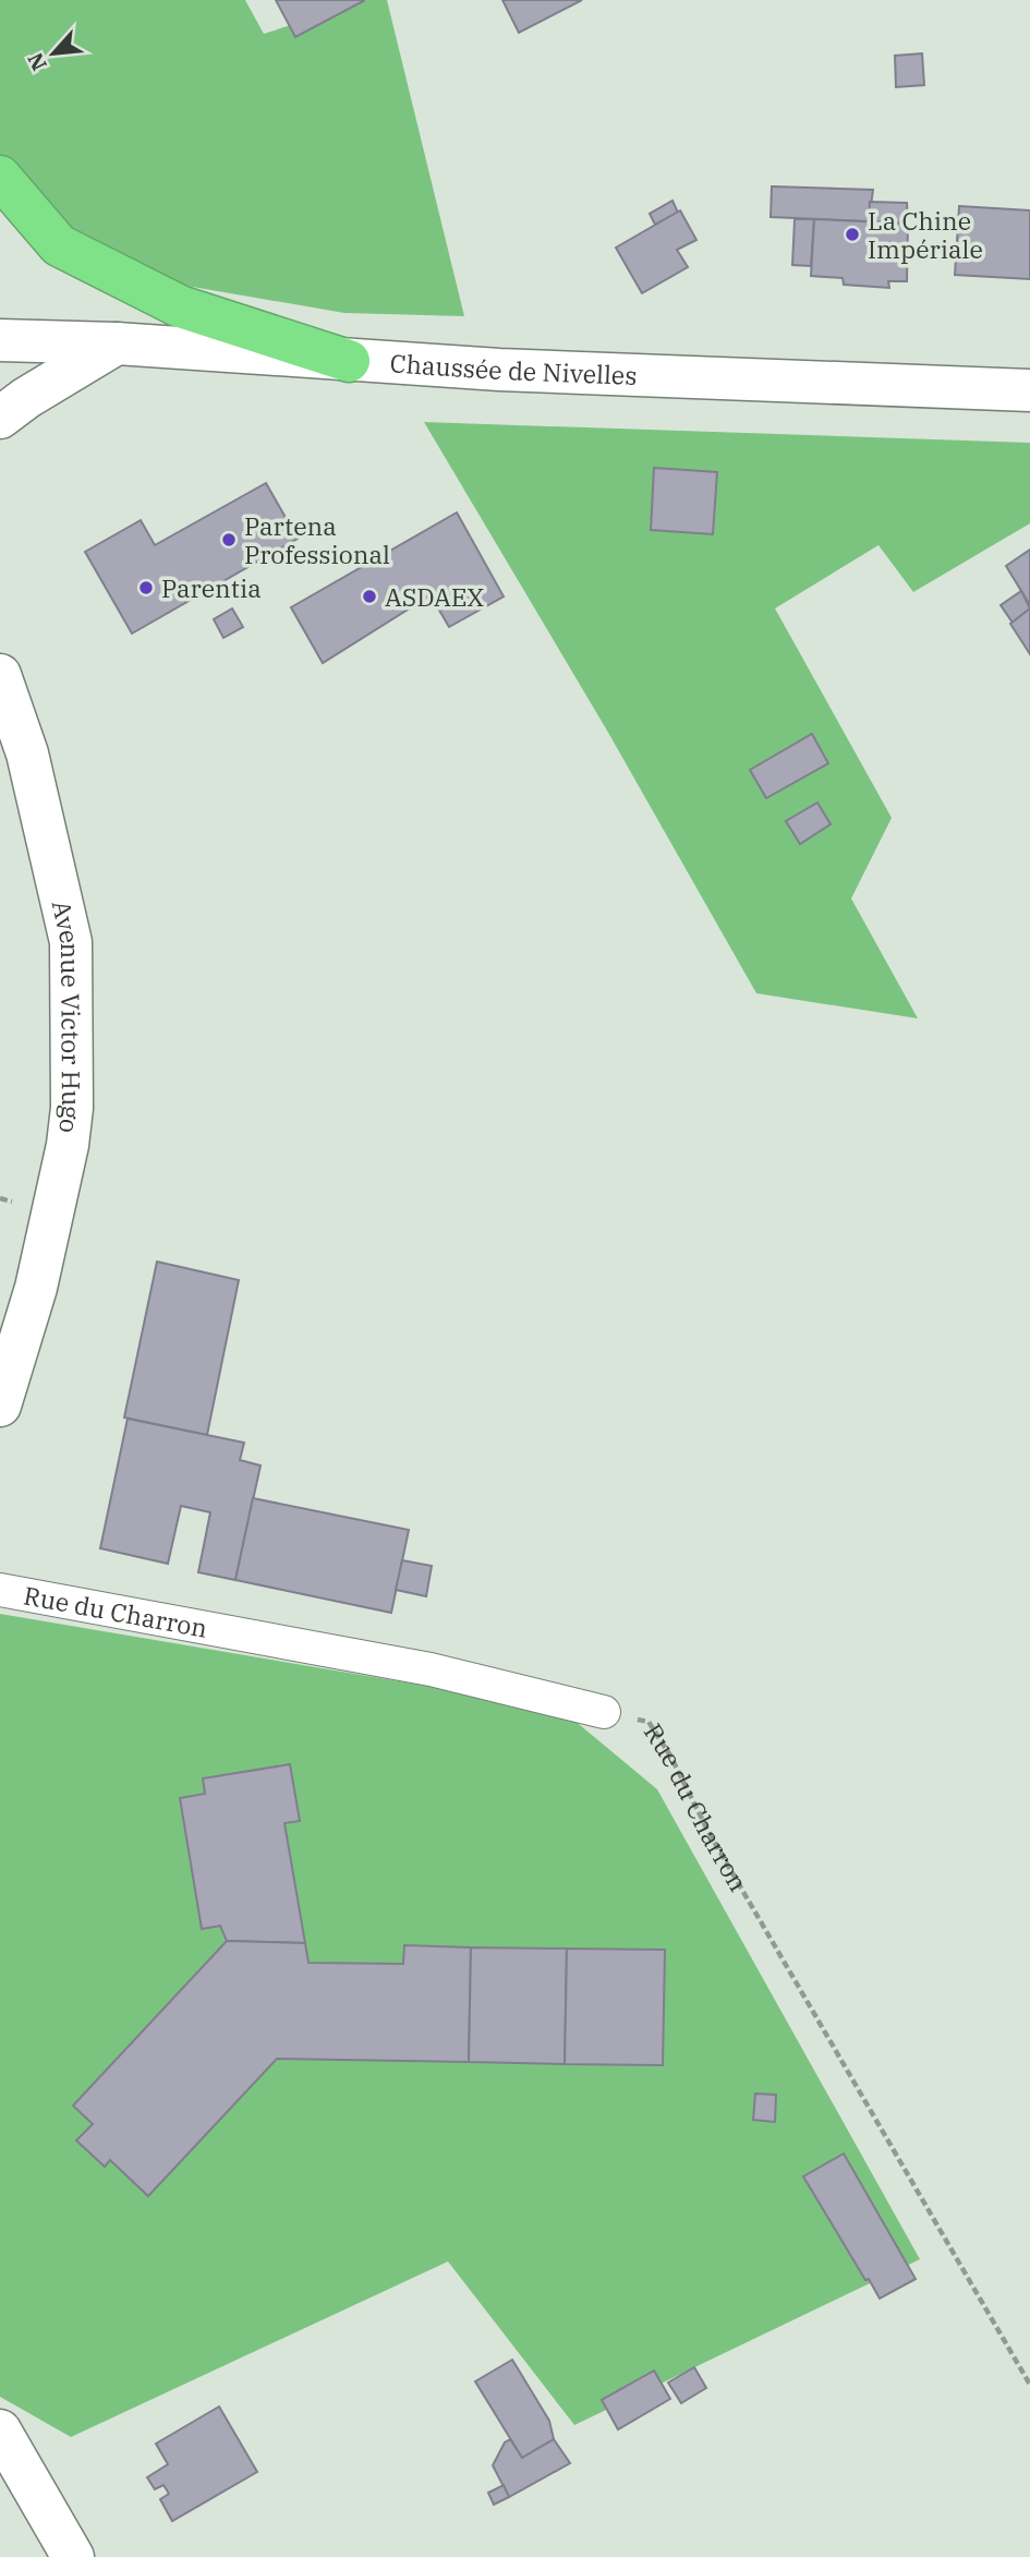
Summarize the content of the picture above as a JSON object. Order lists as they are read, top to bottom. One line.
{"streets":{"main road":["Chaussée de Nivelles","Avenue Victor Hugo"],"street":["Rue du Charron"]},"places":["La Chine Impériale","Partena Professional","Parentia","ASDAEX"],"north":"bottom left"}
